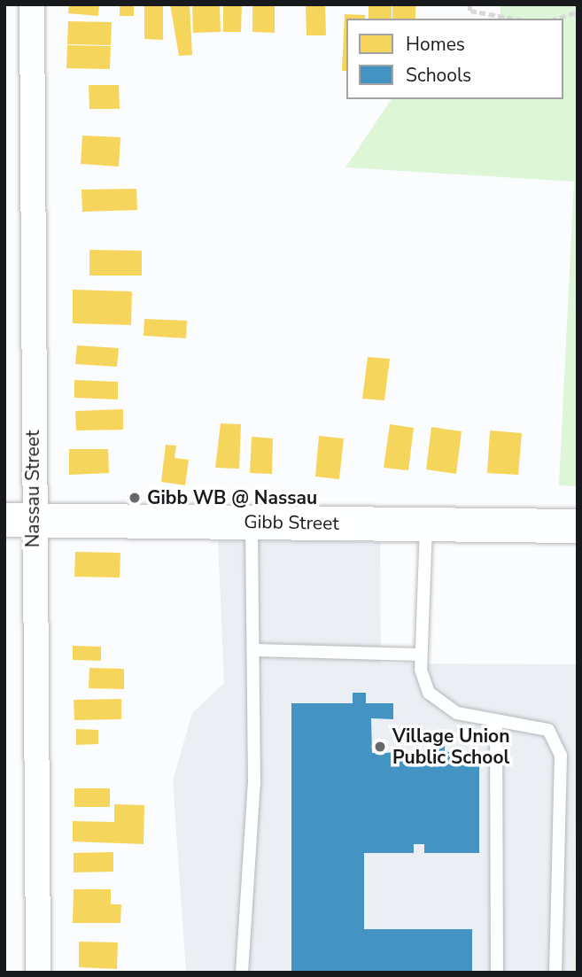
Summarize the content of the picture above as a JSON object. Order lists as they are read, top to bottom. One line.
{"streets":{"main road":["Gibb Street"],"street":["Nassau Street"]},"crossings":[["Nassau Street","Gibb Street"]],"places":["Gibb WB @ Nassau","Village Union Public School"],"legend":["Homes","Schools"]}
